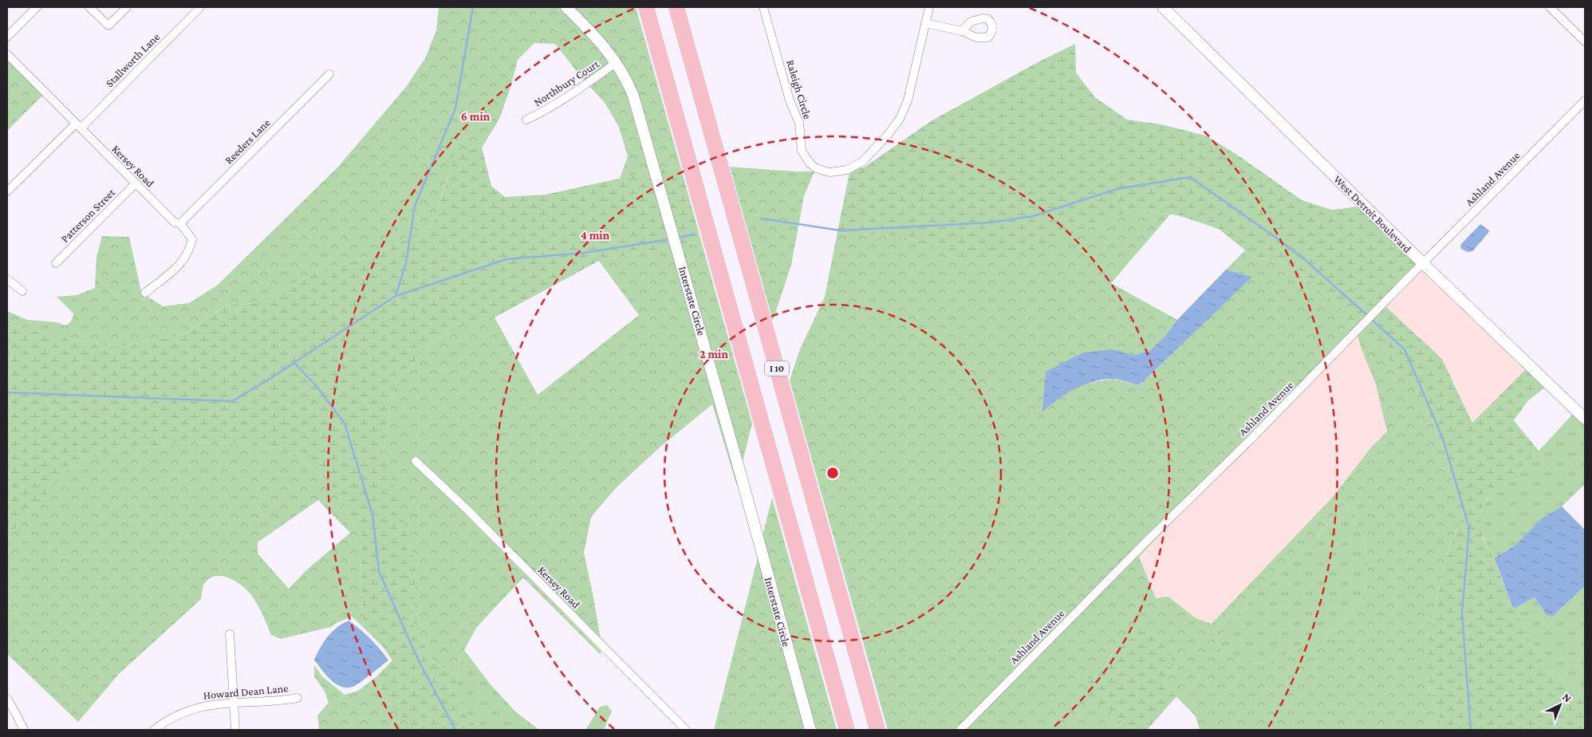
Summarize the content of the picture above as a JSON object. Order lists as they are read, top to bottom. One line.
{"streets":{"highway":["I 10"],"street":["Stallworth Lane","Northbury Court","Raleigh Circle","Reeders Lane","Kersey Road","Ashland Avenue","West Detroit Boulevard","Patterson Street","Interstate Circle","Howard Dean Lane"]},"crossings":[["Stallworth Lane","Kersey Road"],["Northbury Court","Interstate Circle"],["Reeders Lane","Kersey Road"],["Kersey Road","Patterson Street"],["Ashland Avenue","West Detroit Boulevard"]],"north":"top right","rings":["6 min","4 min","2 min"]}
